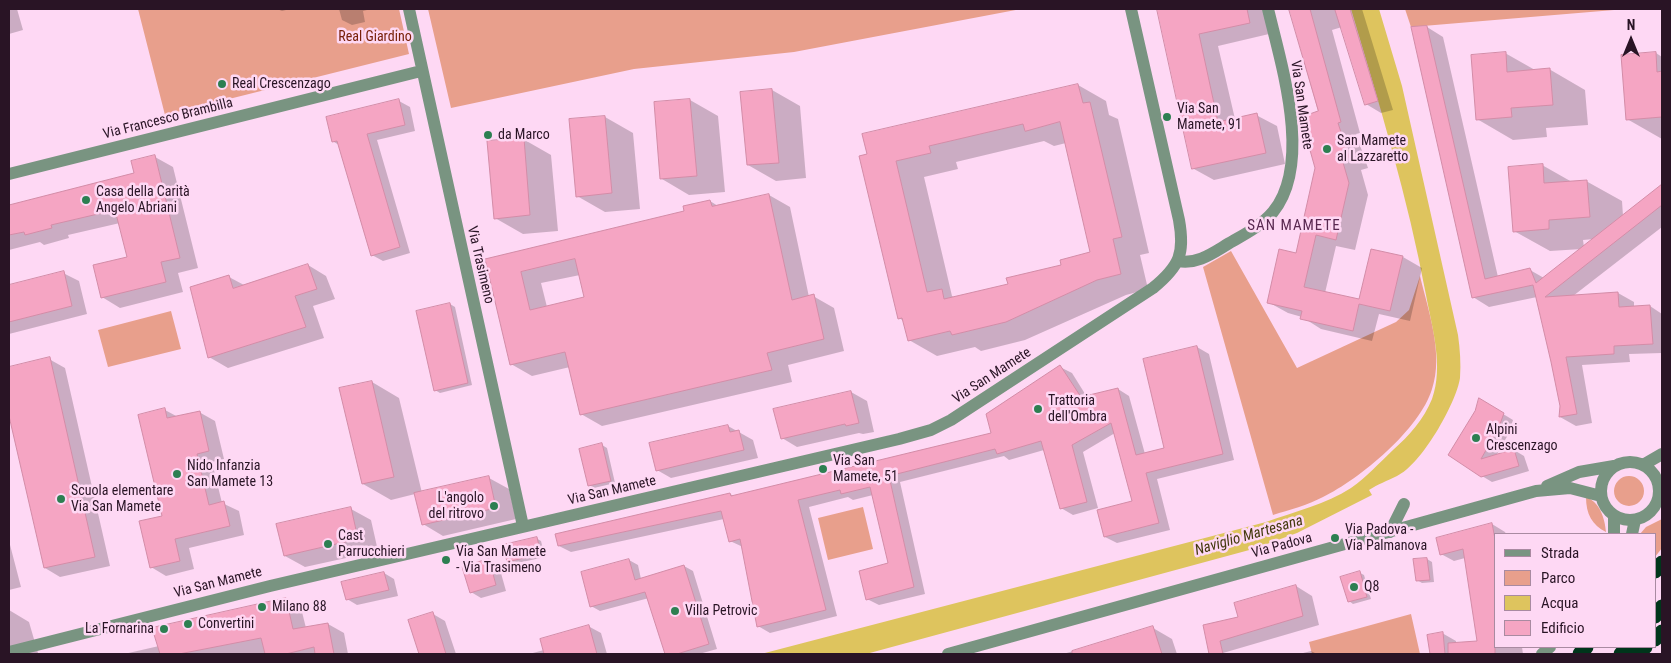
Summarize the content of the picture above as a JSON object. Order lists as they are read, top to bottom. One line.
{"streets":{"street":["Via San Mamete","Via Francesco Brambilla","Via Trasimeno","Via Padova"]},"crossings":[["Via San Mamete","Via Trasimeno"],["Via Francesco Brambilla","Via Trasimeno"]],"districts":["SAN MAMETE"],"water":["Naviglio Martesana"],"parks":["Real Giardino"],"places":["Real Crescenzago","Via San Mamete, 91","da Marco","San Mamete al Lazzaretto","Casa della Carità Angelo Abriani","Trattoria dell'Ombra","Alpini Crescenzago","Via San Mamete, 51","Nido Infanzia San Mamete 13","Scuola elementare Via San Mamete","L'angolo del ritrovo","Via Padova - Via Palmanova","Cast Parrucchieri","Via San Mamete - Via Trasimeno","Q8","Milano 88","Villa Petrovic","Convertini","La Fornarina"],"legend":["Strada","Parco","Acqua","Edificio"],"north":"top"}
